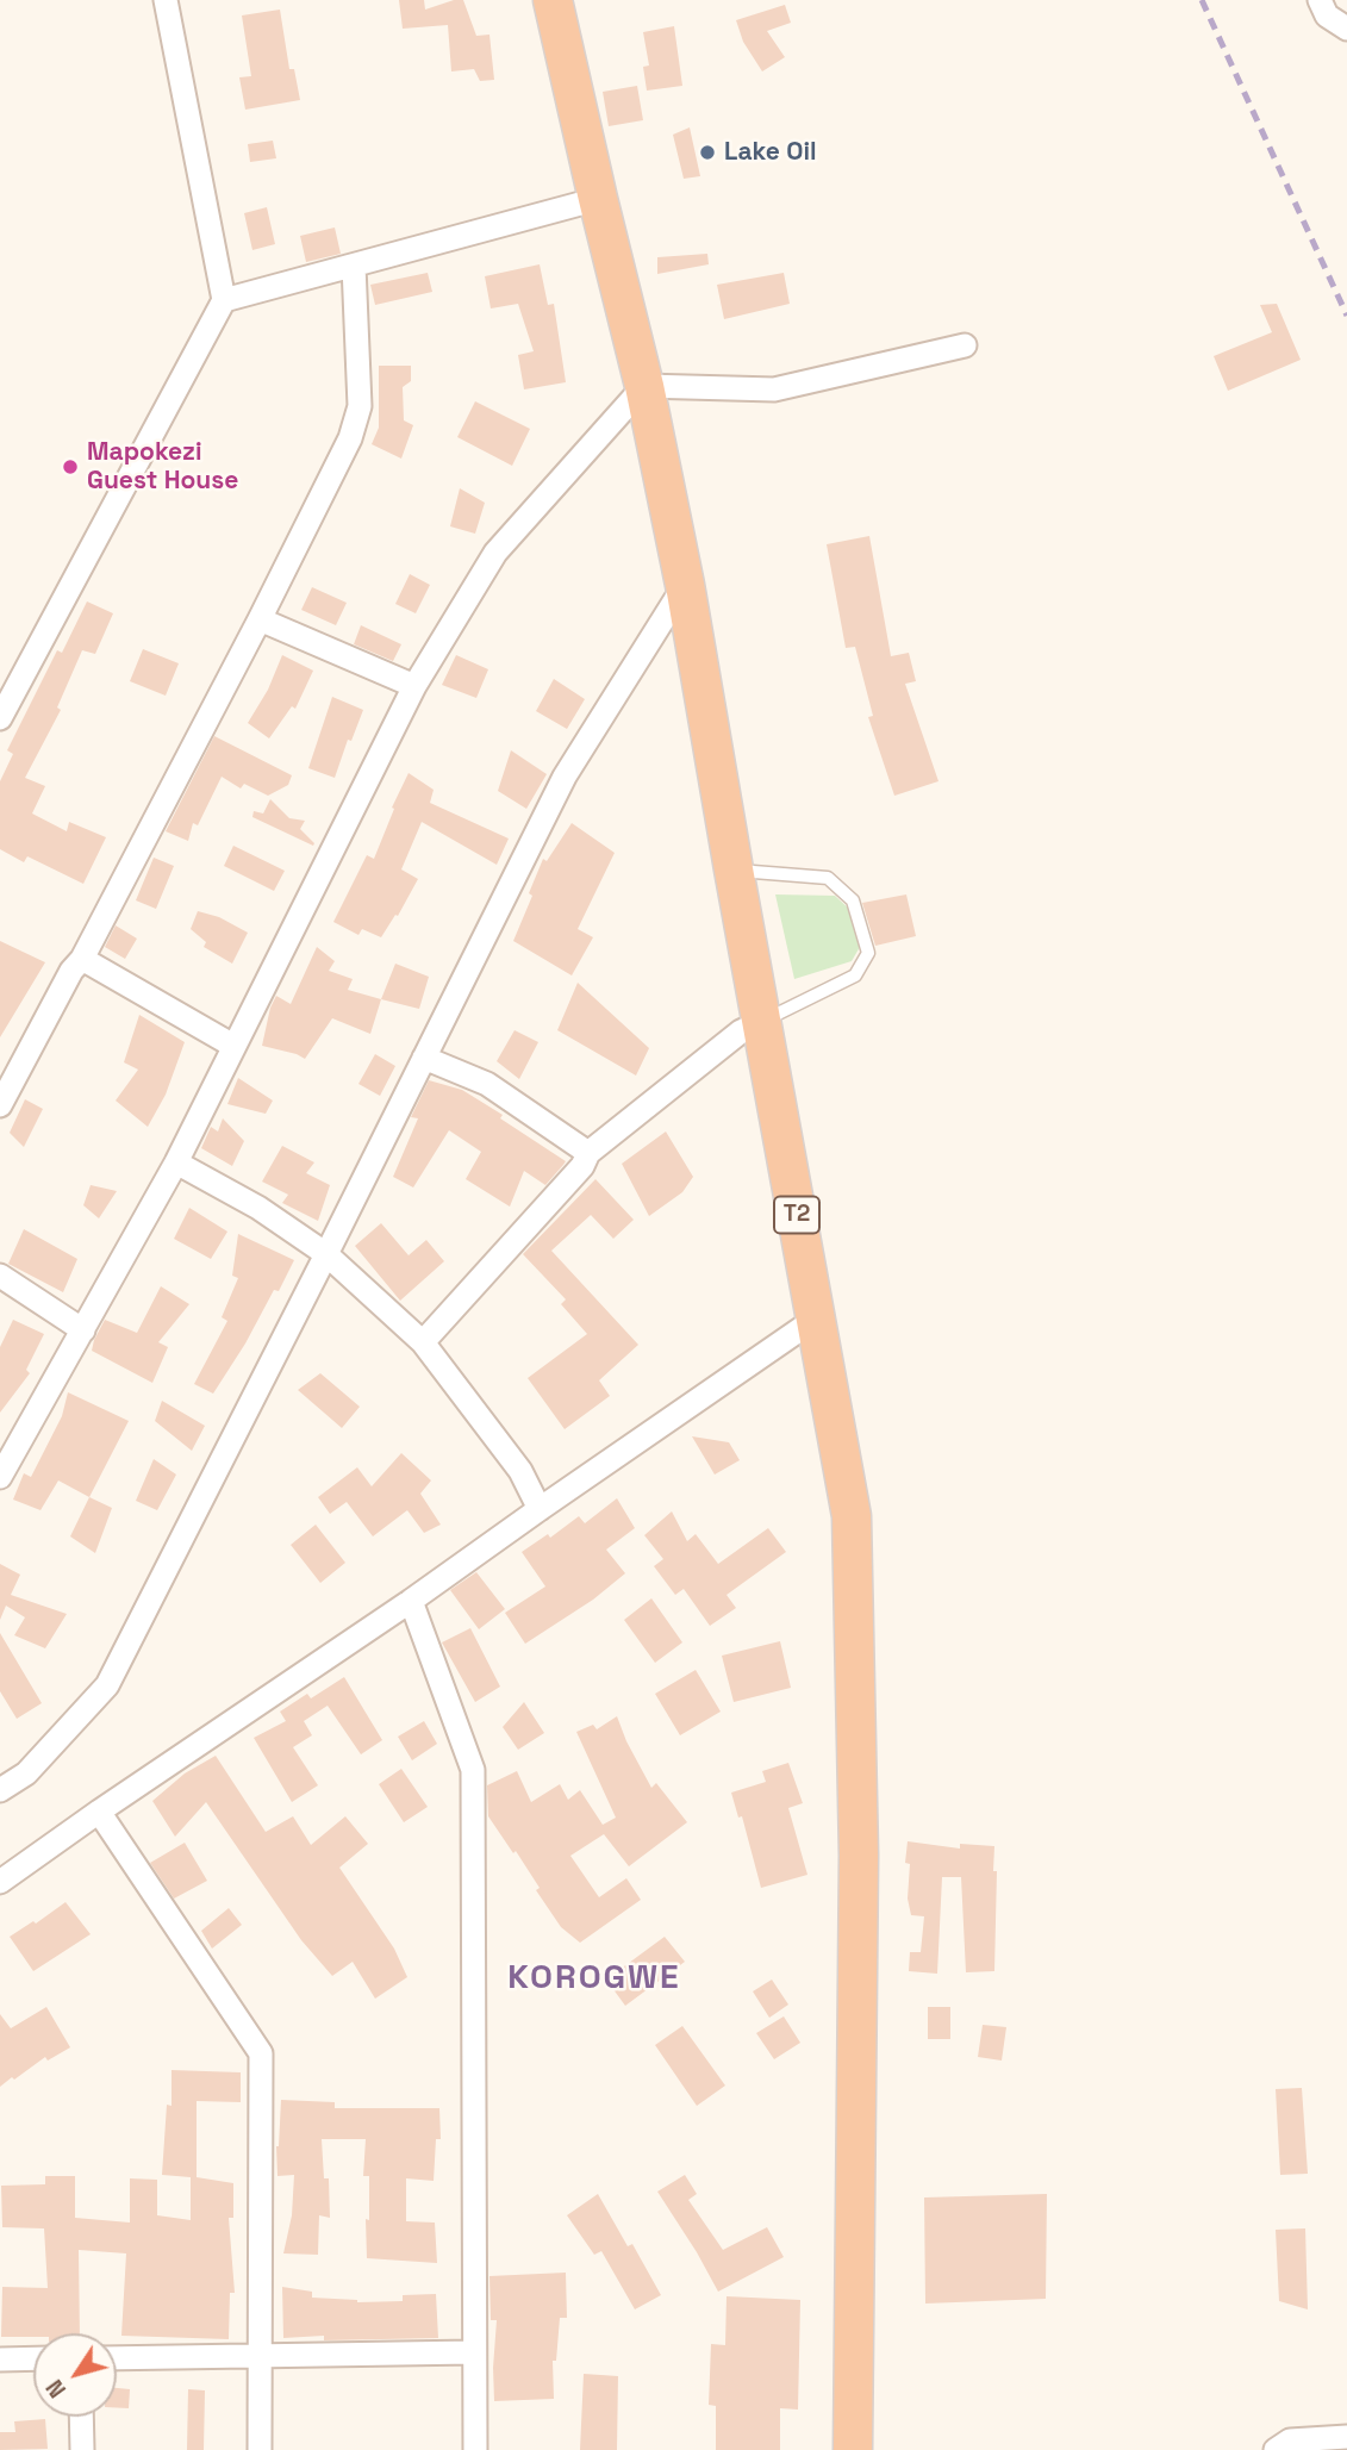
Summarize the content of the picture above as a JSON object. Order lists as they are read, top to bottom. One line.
{"streets":{"highway":["T2"]},"districts":["KOROGWE"],"places":["Lake Oil","Mapokezi Guest House"],"north":"bottom left"}
